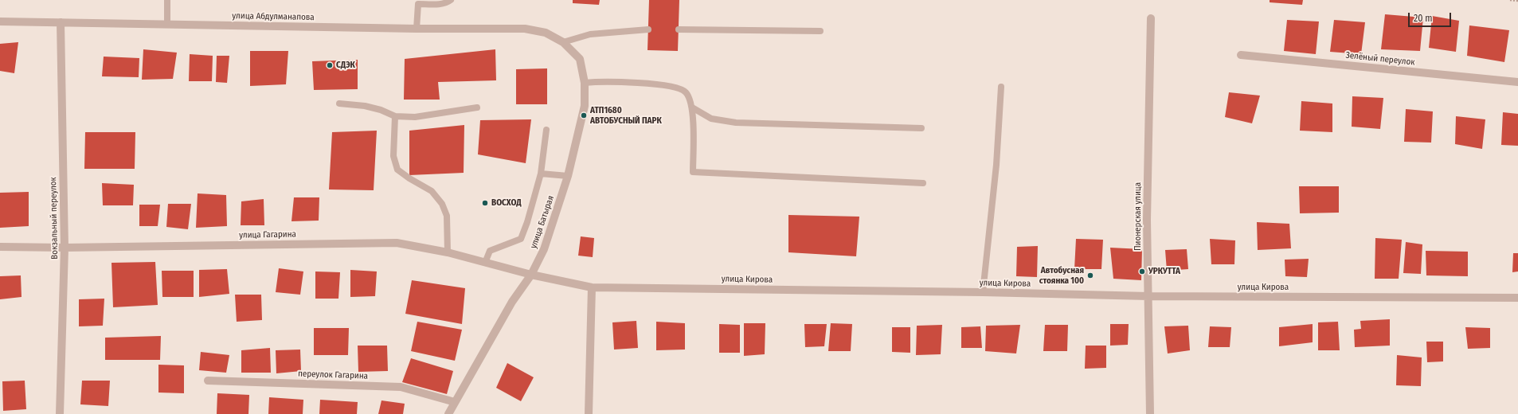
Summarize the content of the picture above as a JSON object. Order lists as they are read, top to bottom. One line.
{"streets":{"street":["улица Абдулманапова","Зелёный переулок","Пионерская улица","Вокзальный переулок","улица Батырая","улица Гагарина","улица Кирова","переулок Гагарина"]},"crossings":[["улица Абдулманапова","Вокзальный переулок"],["улица Абдулманапова","улица Батырая"],["Пионерская улица","улица Кирова"],["Вокзальный переулок","улица Гагарина"],["улица Батырая","улица Гагарина"],["улица Батырая","улица Кирова"],["улица Батырая","переулок Гагарина"],["улица Гагарина","улица Кирова"]],"places":["СДЭК","АТП1680 АВТОБУСНЫЙ ПАРК","ВОСХОД","УРКУТТА","Автобусная стоянка 100"],"scale_bar":"20 m"}
